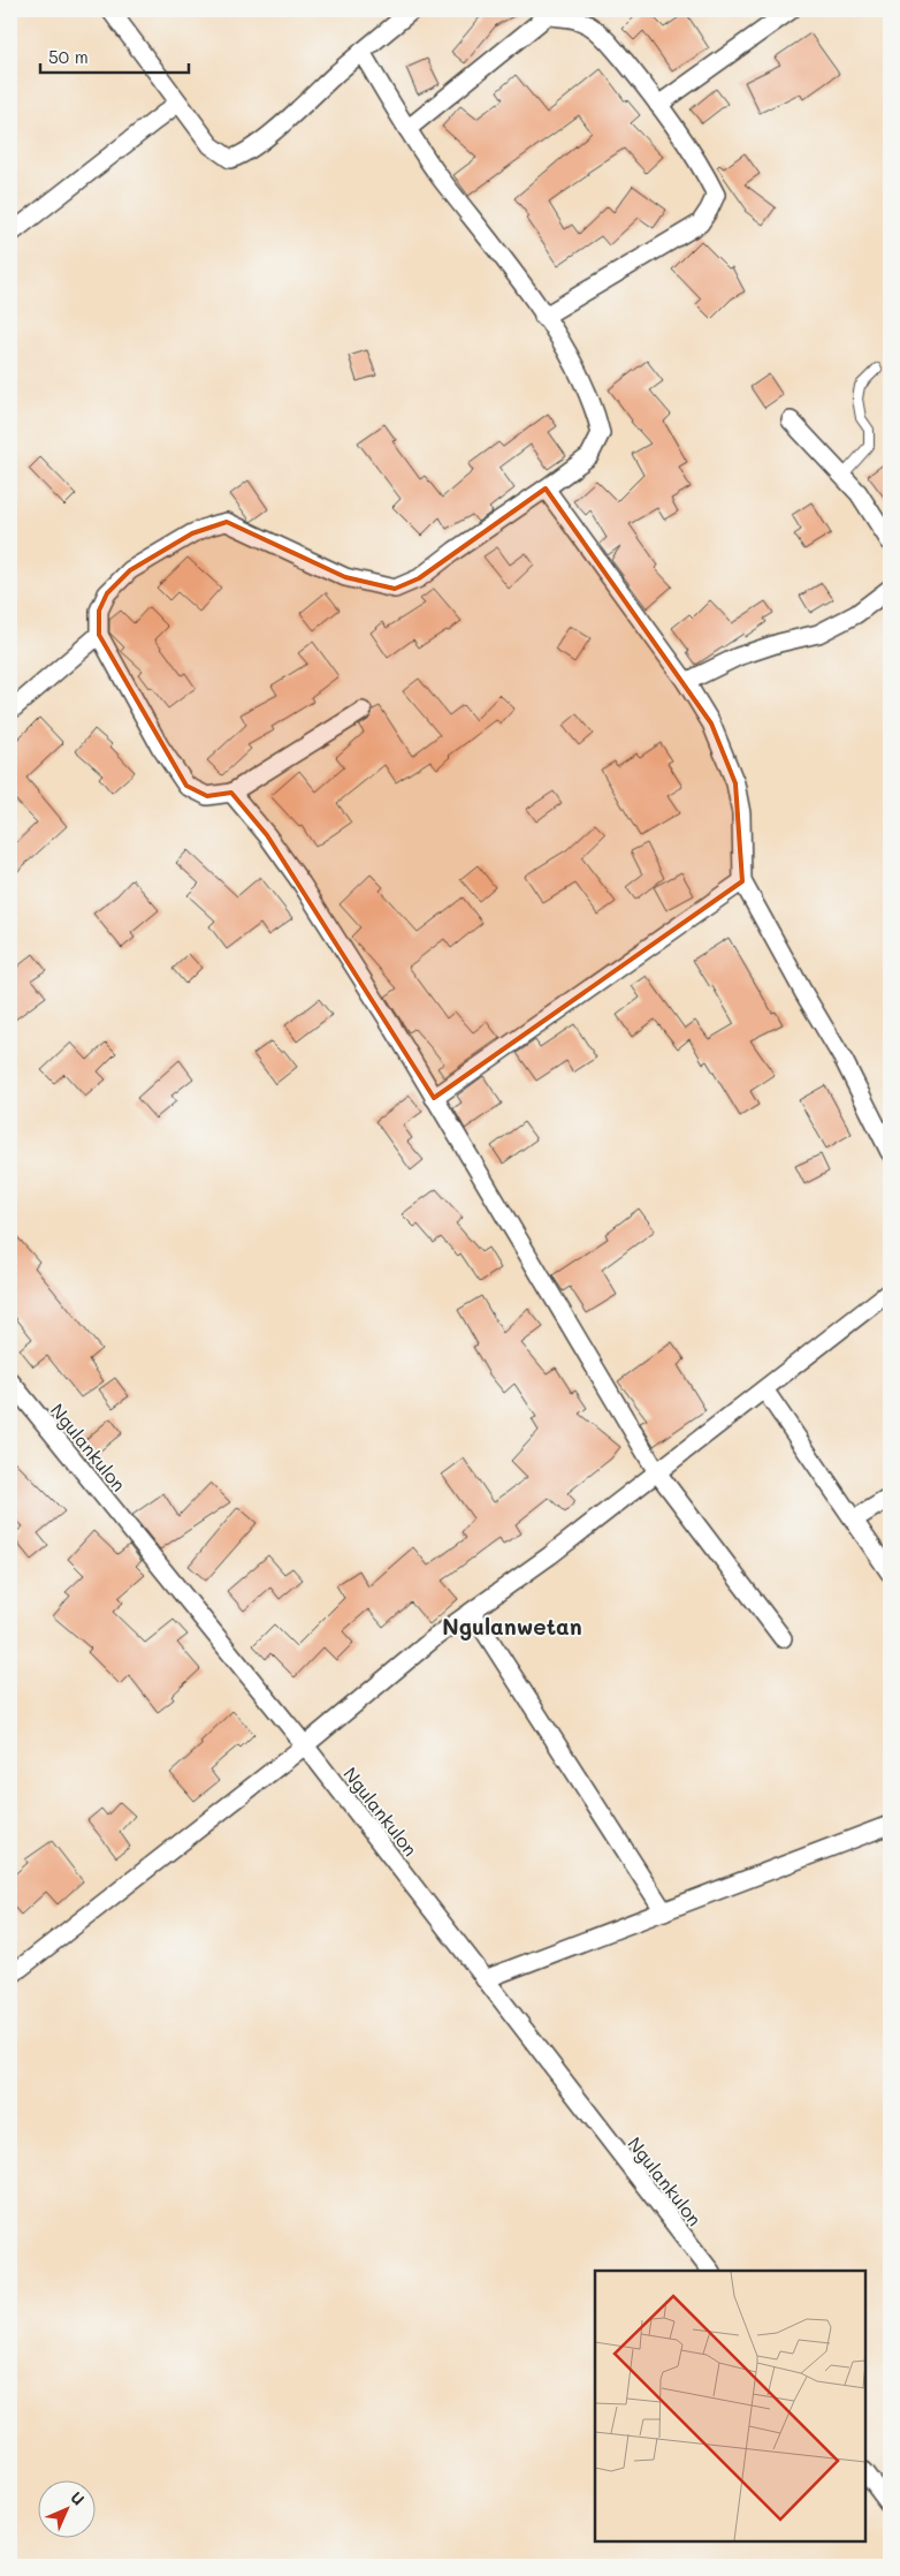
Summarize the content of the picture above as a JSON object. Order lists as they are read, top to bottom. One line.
{"streets":{"street":["Ngulankulon"]},"districts":["Ngulanwetan"],"scale_bar":"50 m","north":"top right"}
